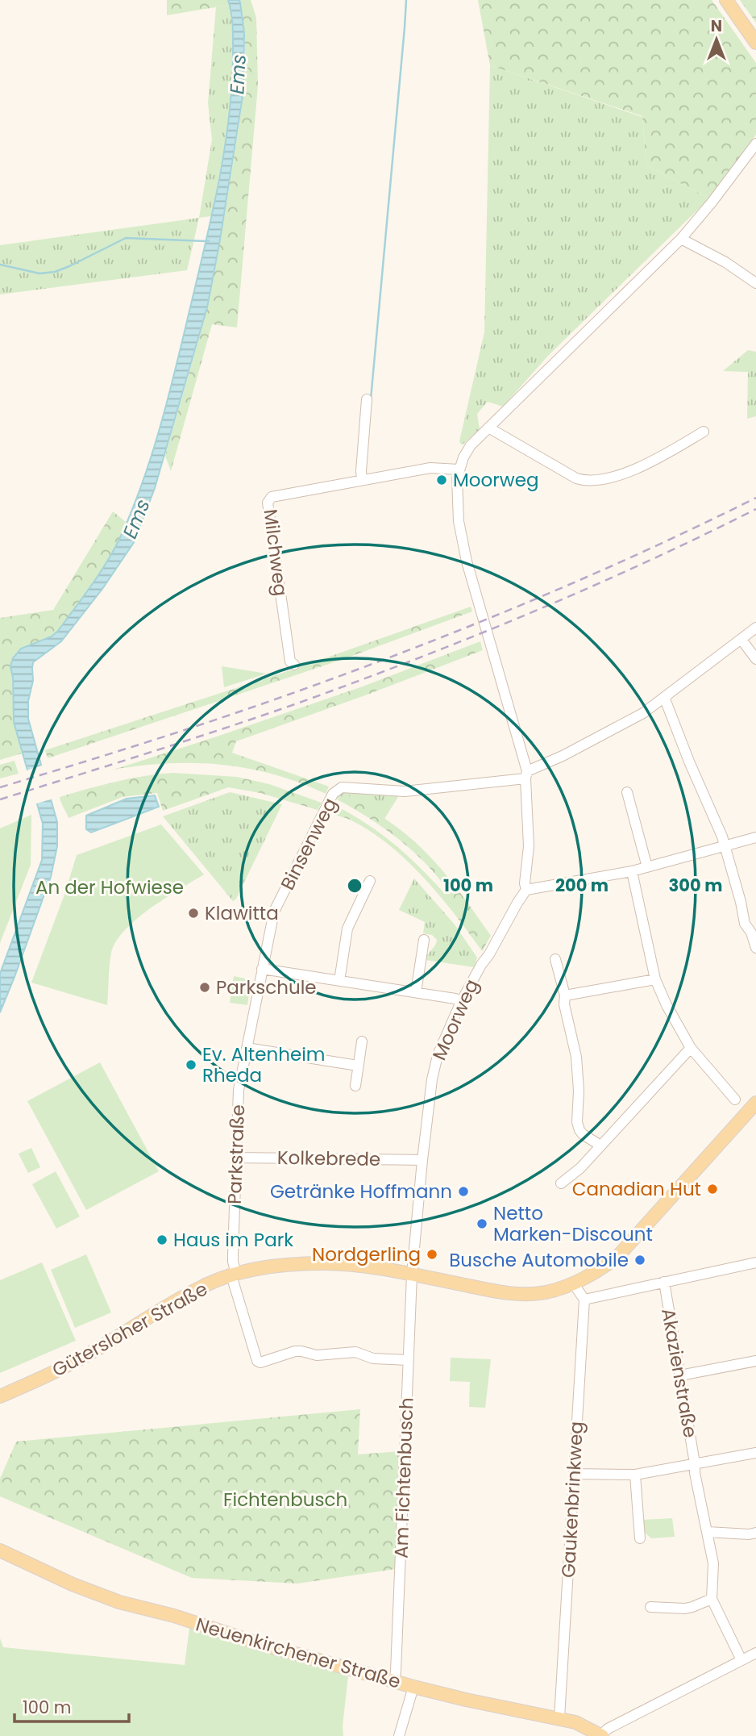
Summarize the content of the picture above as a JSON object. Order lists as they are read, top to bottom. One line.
{"streets":{"main road":["Gütersloher Straße","Neuenkirchener Straße"],"street":["Milchweg","Binsenweg","Moorweg","Parkstraße","Kolkebrede","Akazienstraße","Am Fichtenbusch","Gaukenbrinkweg"]},"crossings":[["Binsenweg","Parkstraße"],["Moorweg","Kolkebrede"],["Moorweg","Gütersloher Straße"],["Moorweg","Am Fichtenbusch"],["Parkstraße","Kolkebrede"],["Parkstraße","Gütersloher Straße"],["Parkstraße","Am Fichtenbusch"],["Gütersloher Straße","Am Fichtenbusch"],["Am Fichtenbusch","Neuenkirchener Straße"],["Gaukenbrinkweg","Neuenkirchener Straße"]],"water":["Ems"],"parks":["An der Hofwiese","Fichtenbusch"],"places":["Moorweg","Klawitta","Parkschule","Ev. Altenheim Rheda","Canadian Hut","Getränke Hoffmann","Netto Marken-Discount","Haus im Park","Nordgerling","Busche Automobile"],"scale_bar":"100 m","north":"top","rings":["100 m","200 m","300 m"]}
